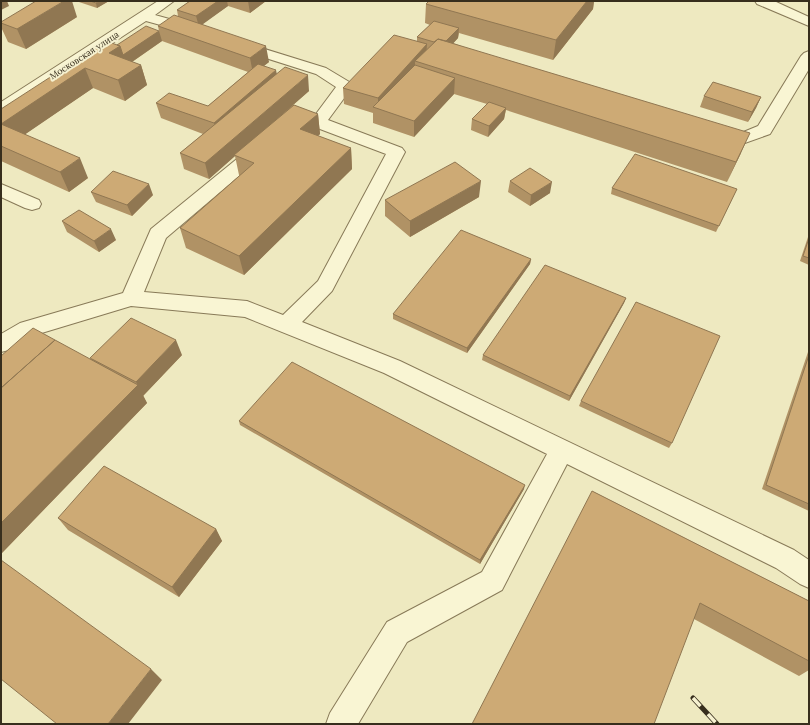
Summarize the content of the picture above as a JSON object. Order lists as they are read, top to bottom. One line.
{"streets":{"street":["Московская улица"]}}
